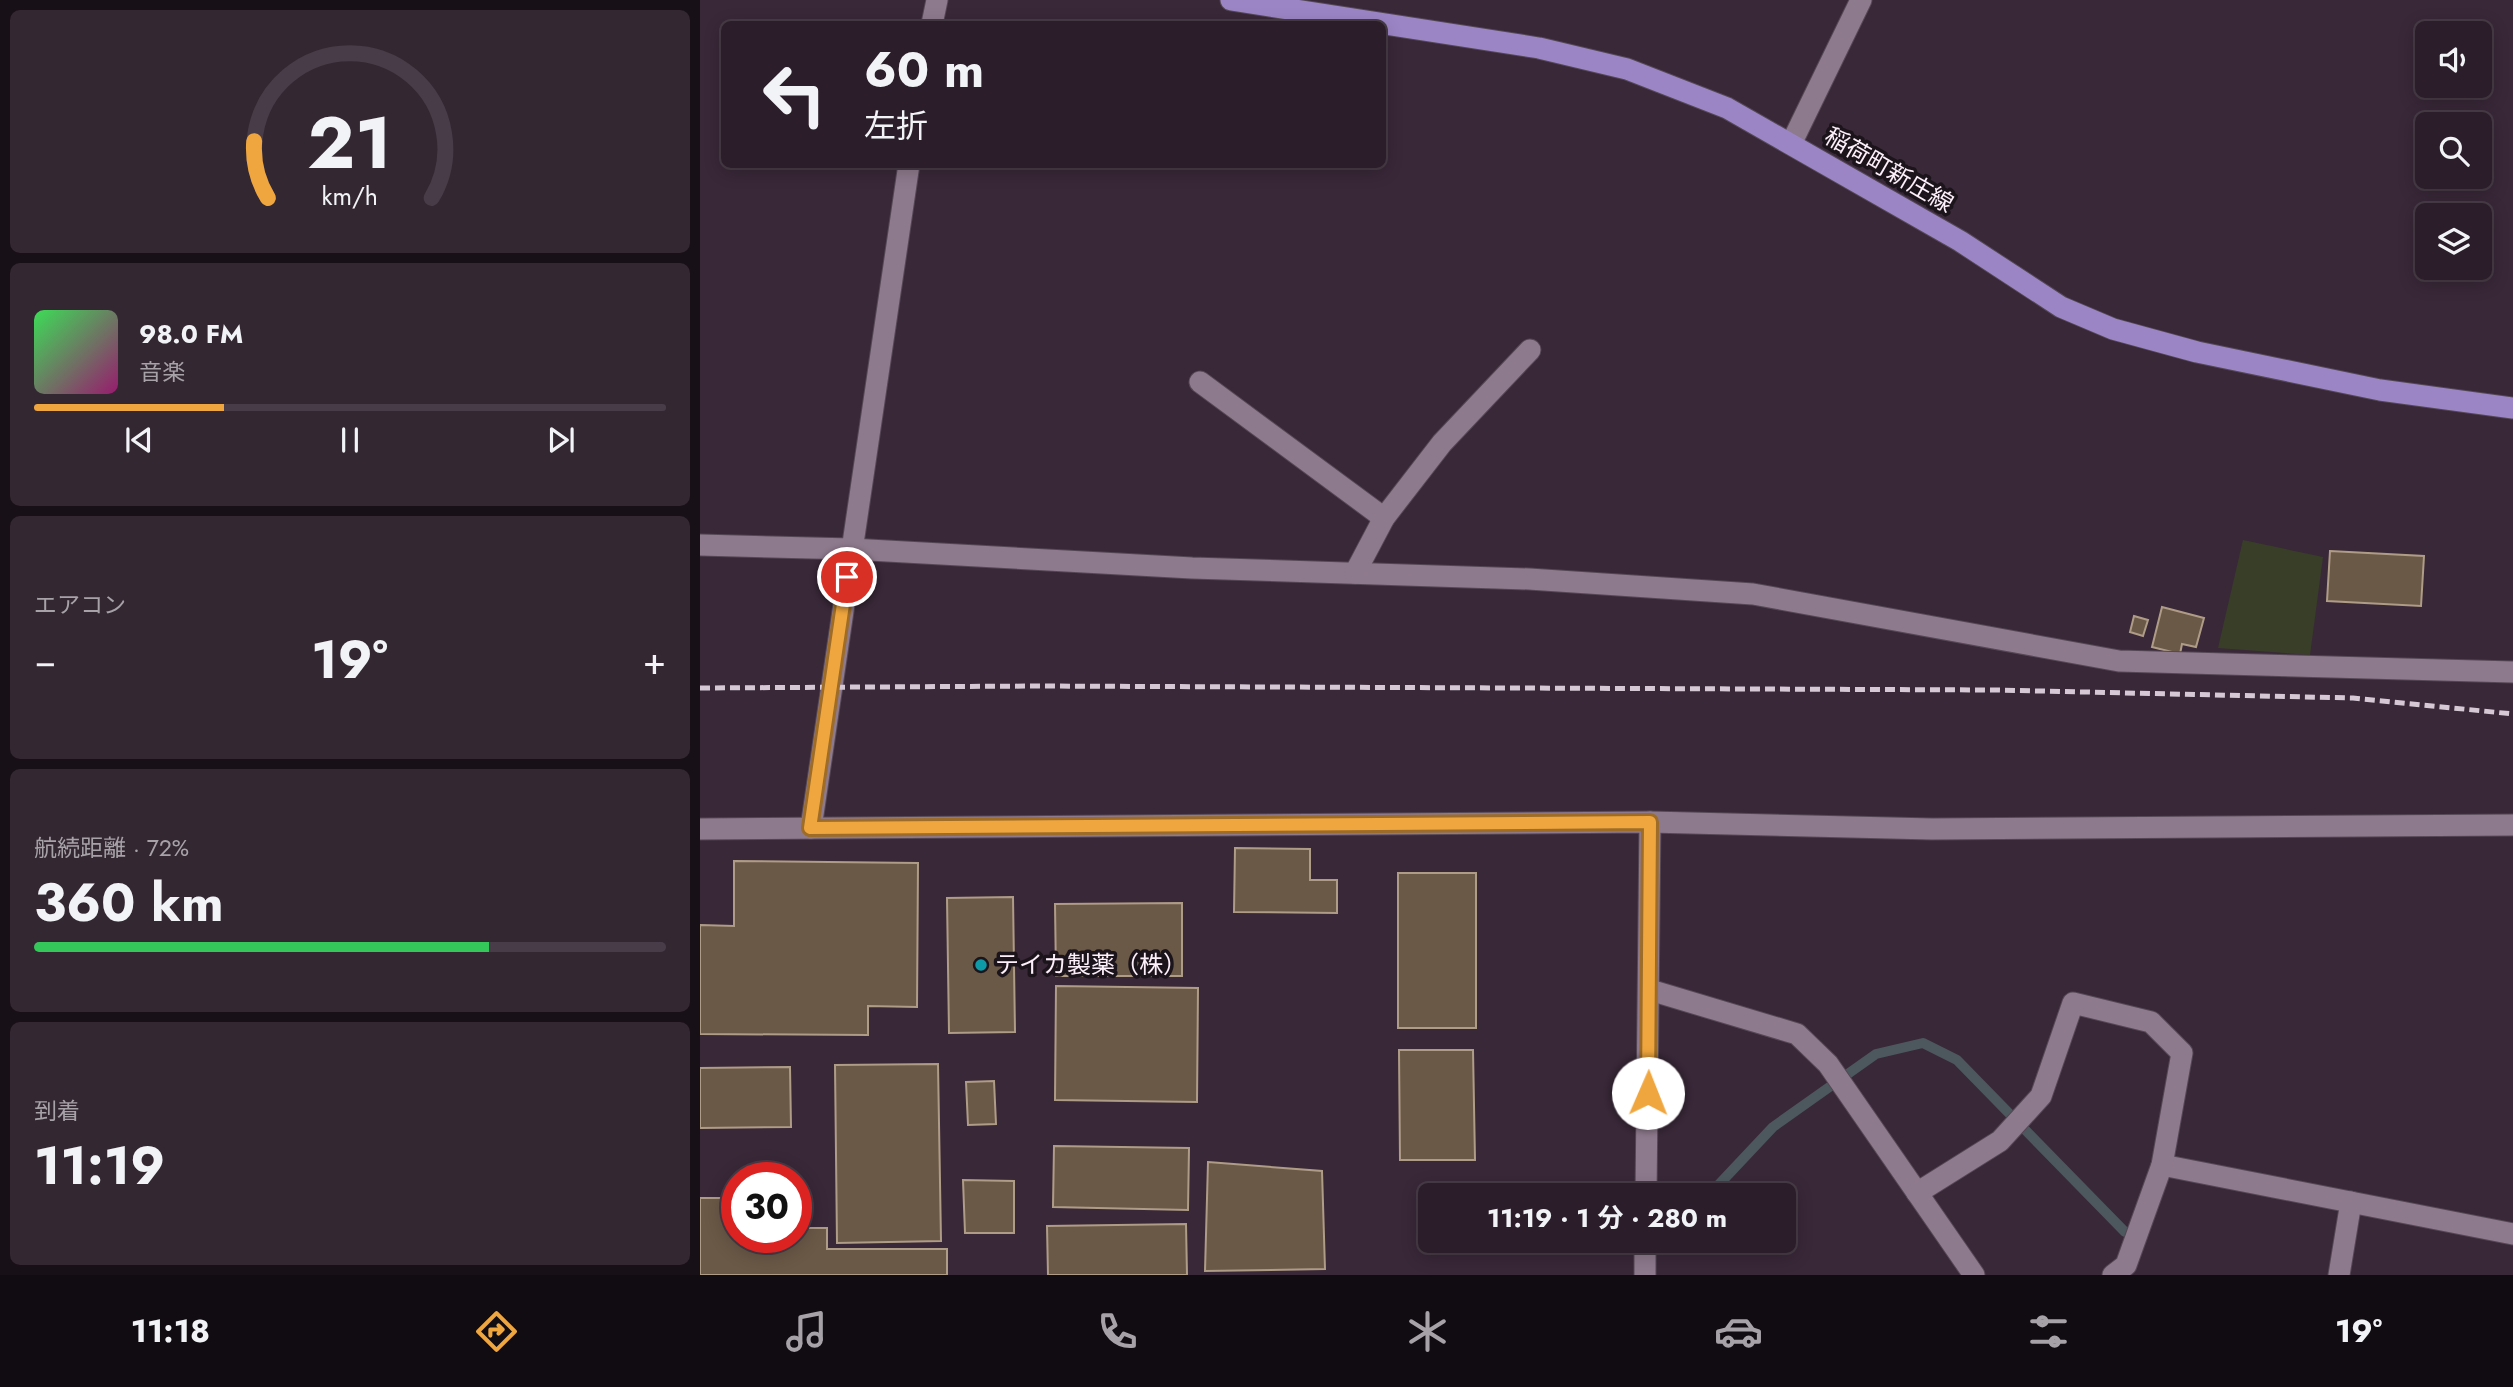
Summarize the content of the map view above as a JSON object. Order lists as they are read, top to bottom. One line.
{"streets":{"main road":["稲荷町新庄線"]},"places":["テイカ製薬（株）"],"page":{"turn":["60 m","左折"],"song":["98.0 FM","音楽"],"tile":["エアコン",["航続距離 · 72%","360 km"],["到着","11:19"]],"heat":["−","19°","+"],"limit":"30","trip":"11:19 · 1 分 · 280 m","tabs":["11:18","19°"],"gauge":["21","km/h"]}}
